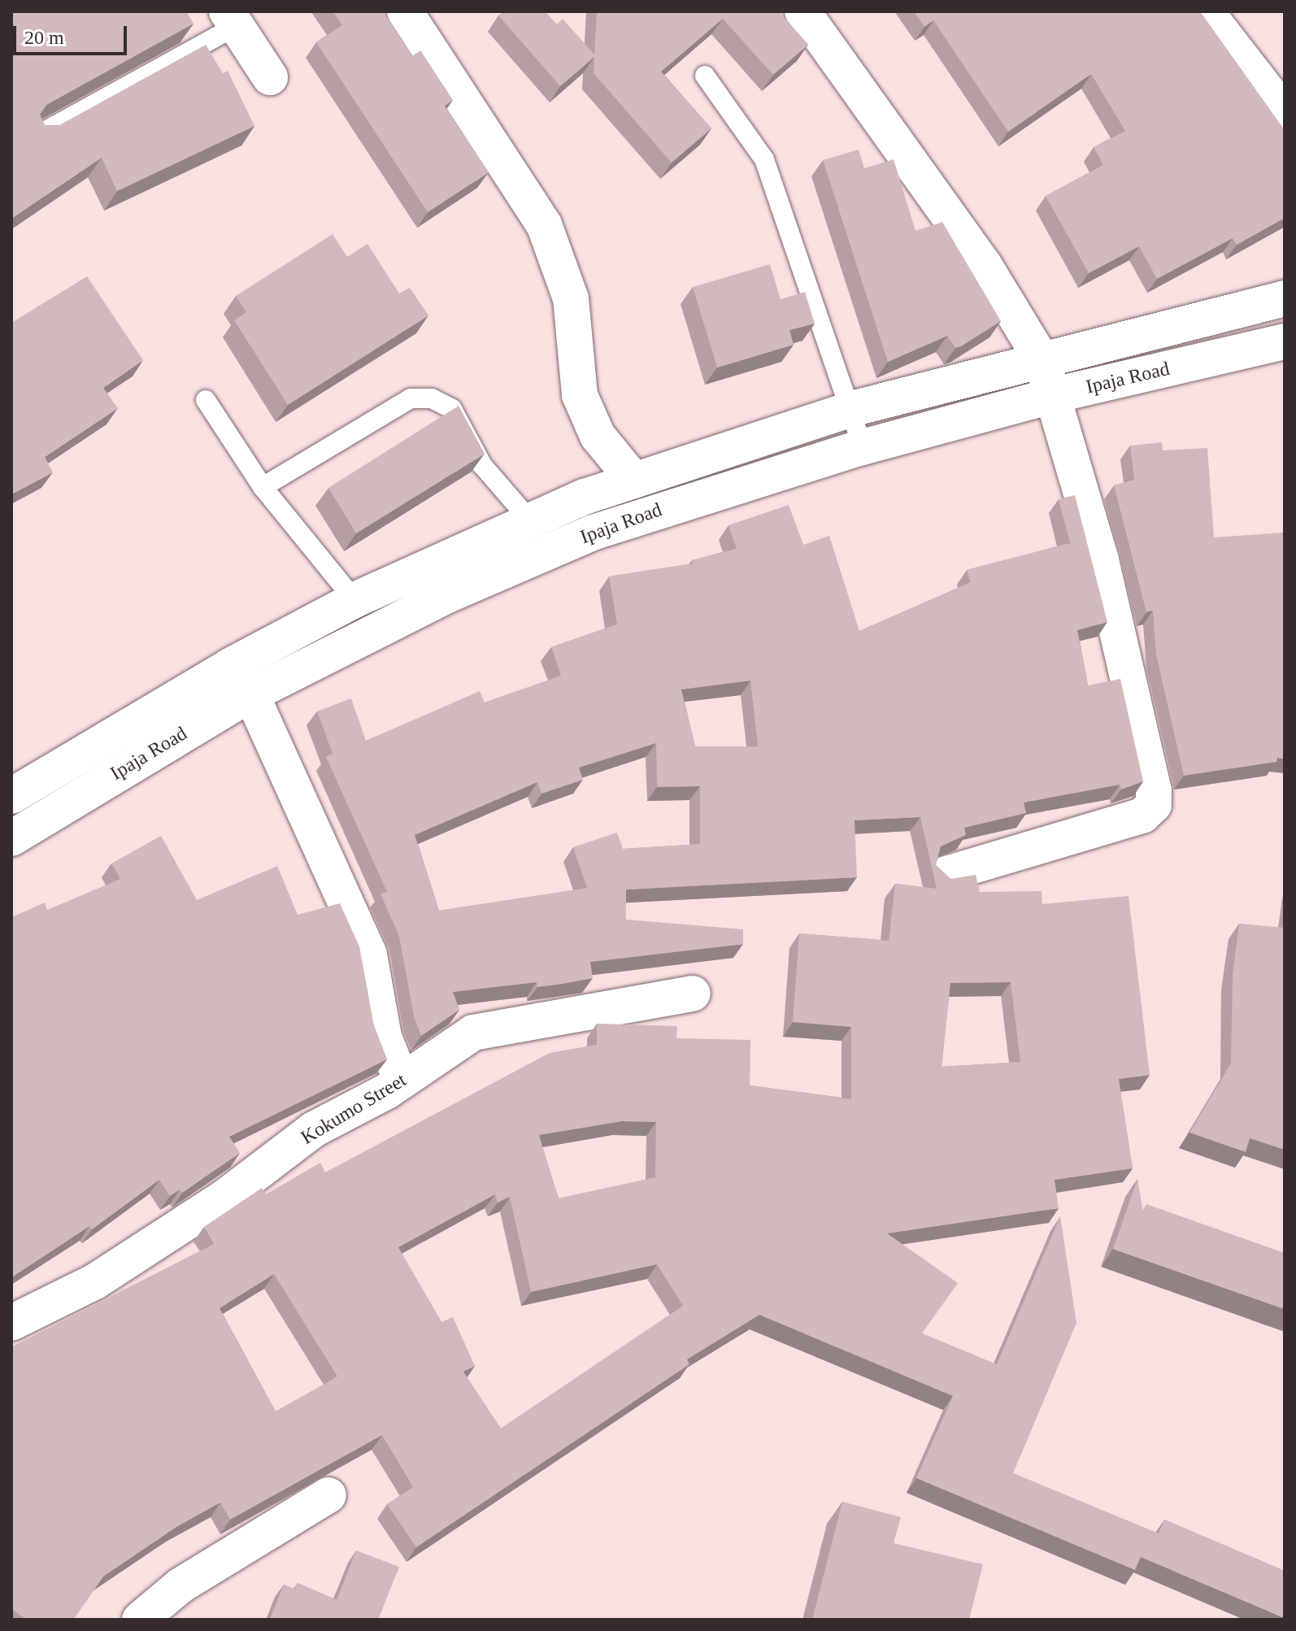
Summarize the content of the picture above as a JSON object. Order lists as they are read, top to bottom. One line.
{"streets":{"street":["Ipaja Road","Kokumo Street"]},"scale_bar":"20 m"}
